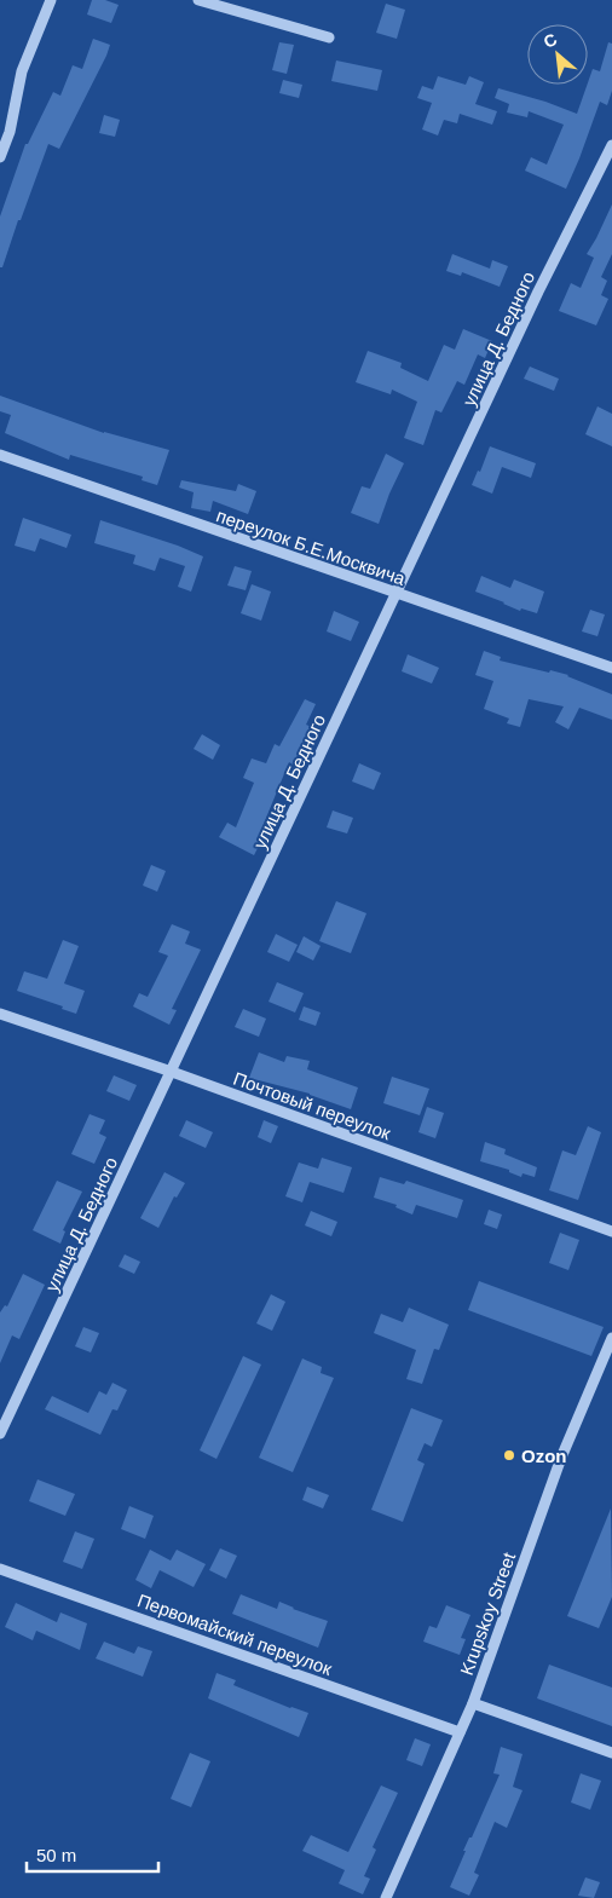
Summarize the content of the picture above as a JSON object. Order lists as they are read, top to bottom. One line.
{"streets":{"street":["улица Д. Бедного","переулок Б.Е.Москвича","Почтовый переулок","Krupskoy Street","Первомайский переулок"]},"crossings":[["улица Д. Бедного","переулок Б.Е.Москвича"],["улица Д. Бедного","Почтовый переулок"],["Krupskoy Street","Первомайский переулок"]],"places":["Ozon"],"scale_bar":"50 m","north":"top left"}
